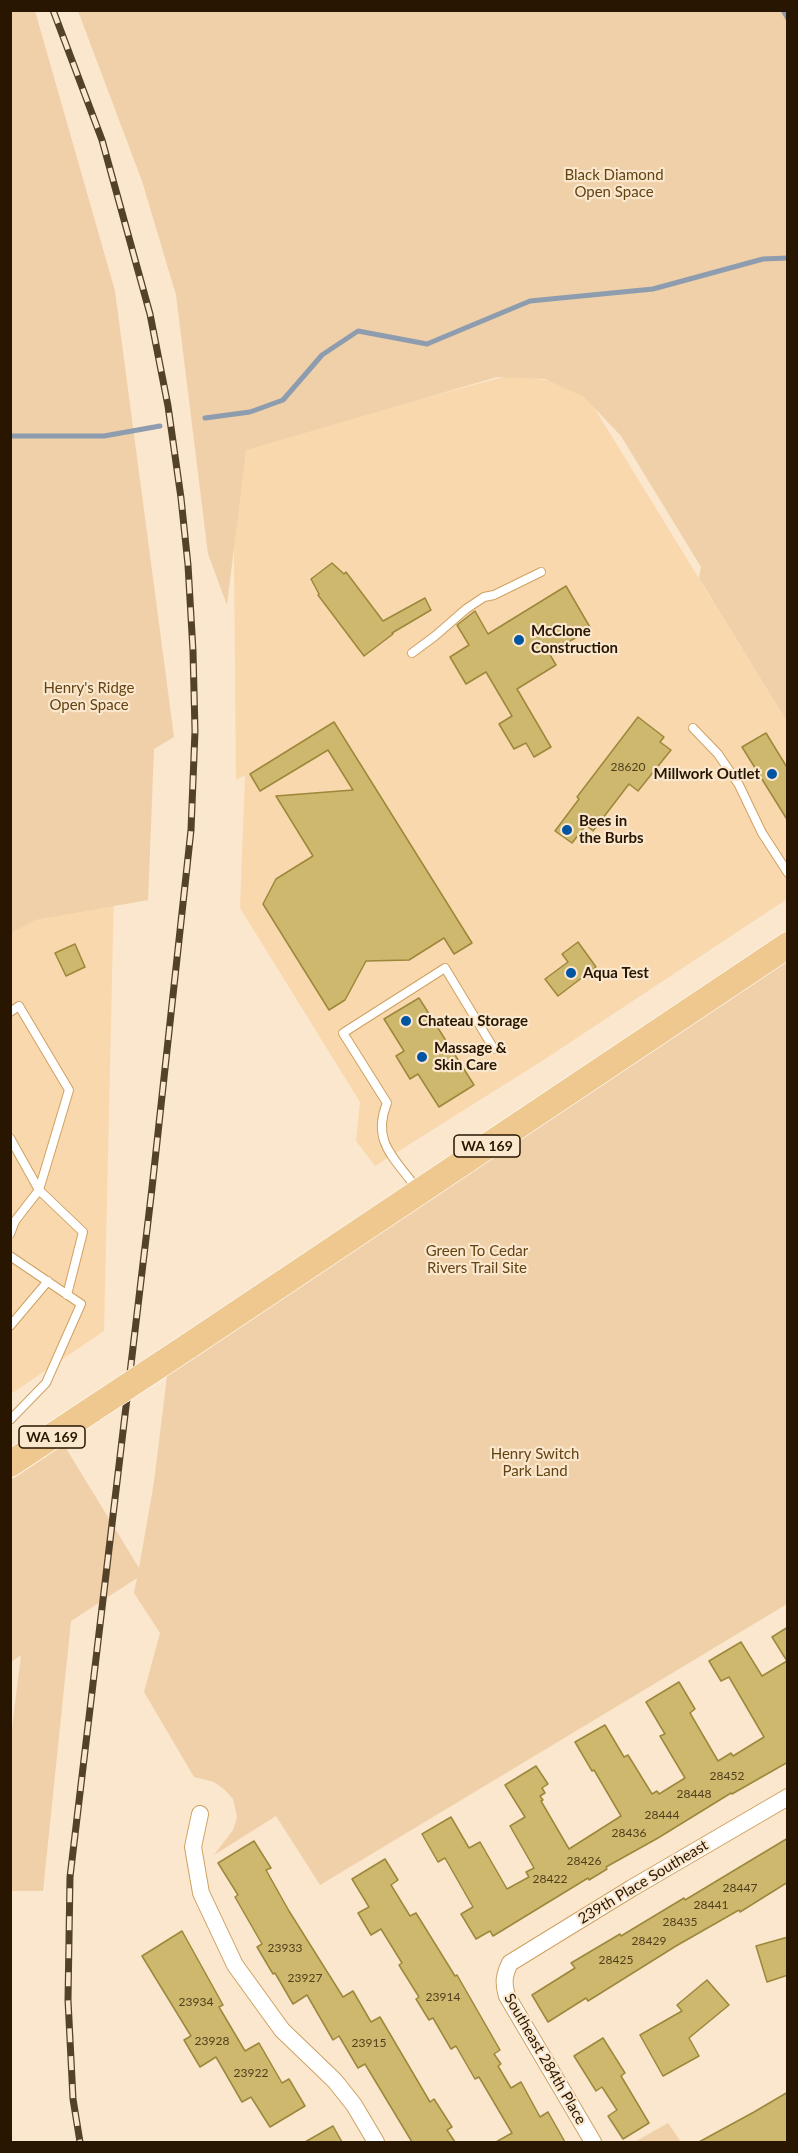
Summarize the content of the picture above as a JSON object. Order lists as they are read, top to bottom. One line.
{"streets":{"main road":["WA 169"],"street":["239th Place Southeast","Southeast 284th Place"]},"crossings":[["239th Place Southeast","Southeast 284th Place"]],"parks":["Black Diamond Open Space","Henry's Ridge Open Space","Green To Cedar Rivers Trail Site","Henry Switch Park Land"],"places":["McClone Construction","Millwork Outlet","Bees in the Burbs","Aqua Test","Chateau Storage","Massage & Skin Care"],"house_numbers":["28620","28452","28448","28444","28436","28426","28422","28447","28441","28435","28429","23933","28425","23927","23914","23934","23928","23915","23922"]}
